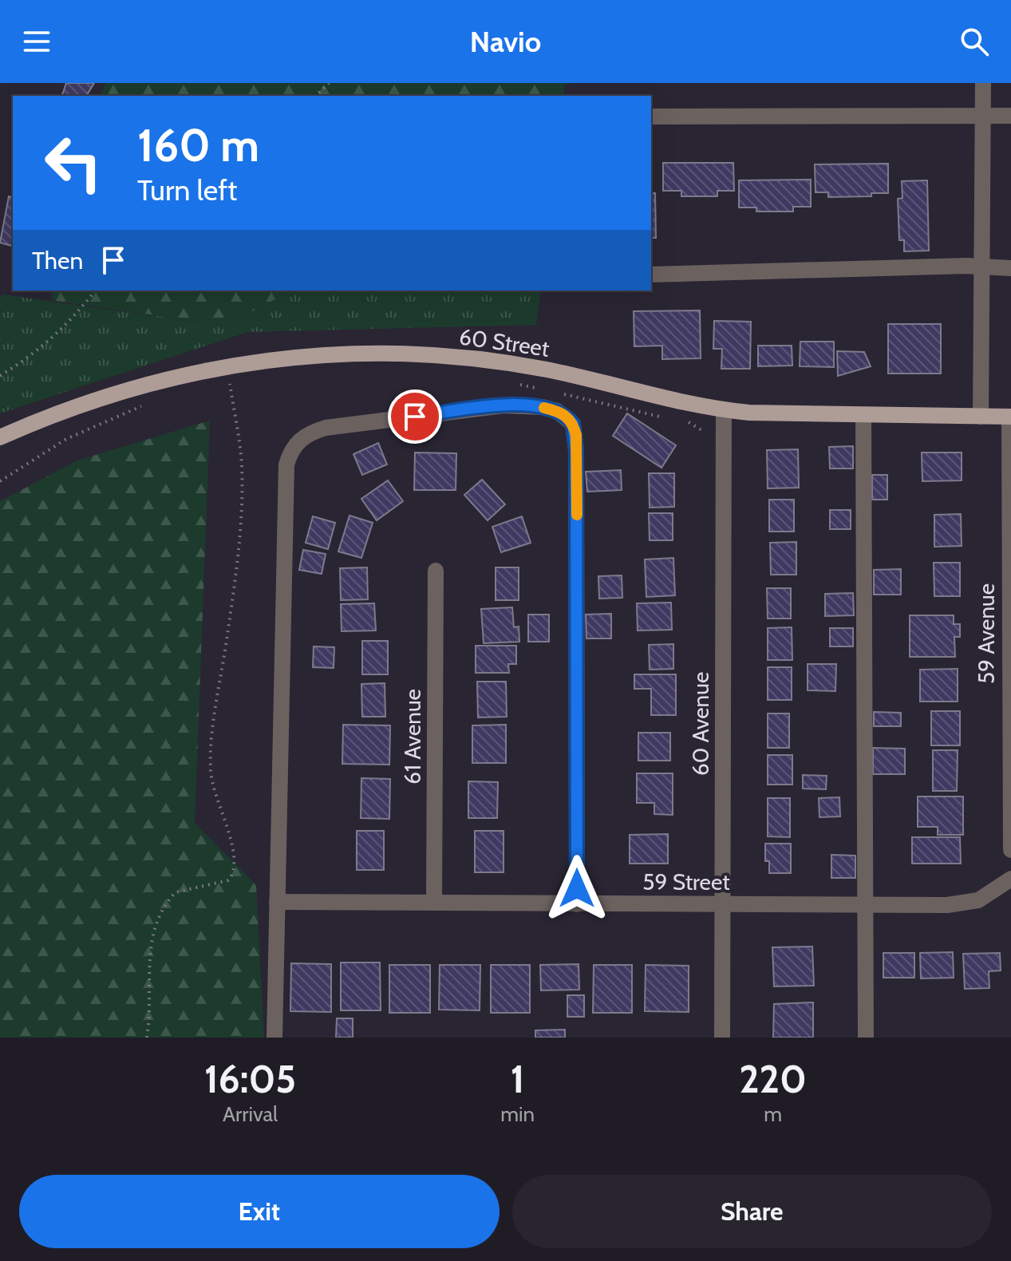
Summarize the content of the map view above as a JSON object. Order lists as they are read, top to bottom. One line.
{"streets":{"main road":["60 Street"],"street":["59 Avenue","60 Avenue","61 Avenue","59 Street"]},"crossings":[["60 Street","59 Avenue"],["60 Street","60 Avenue"],["60 Avenue","59 Street"],["61 Avenue","59 Street"]],"page":{"header":"Navio","turn":["160 m","Turn left"],"then":"Then","eta":["16:05","Arrival","1","min","220","m"],"buttons":["Exit","Share"]}}
